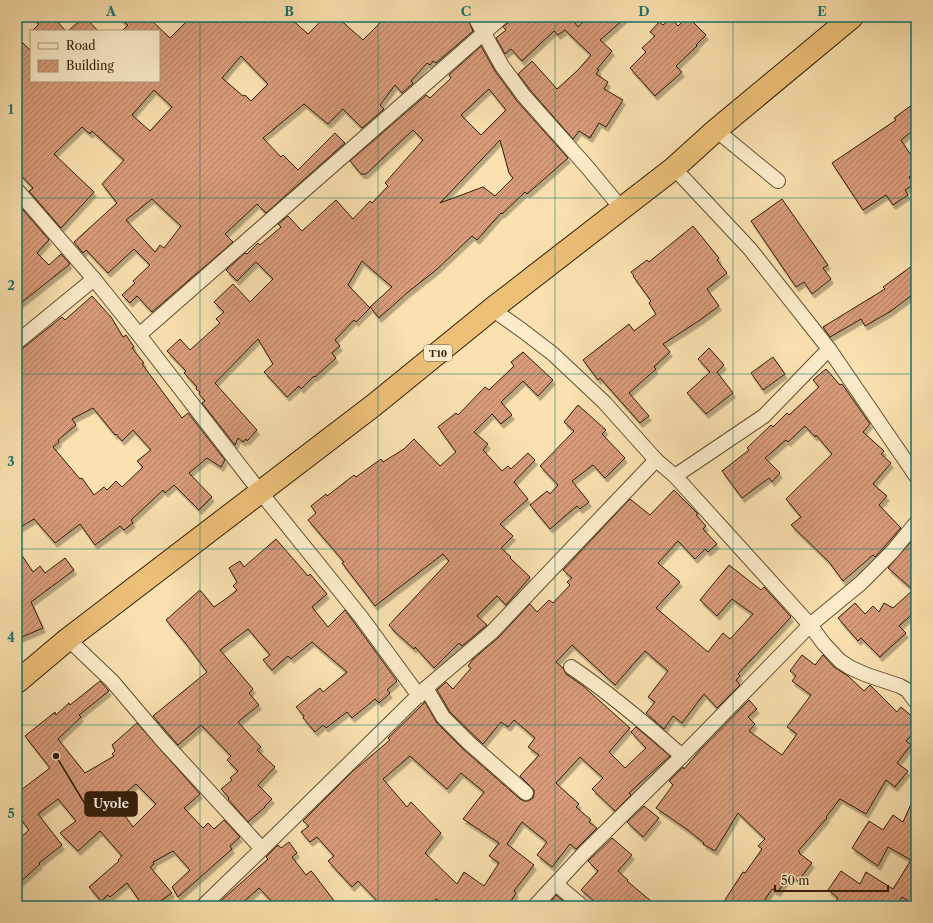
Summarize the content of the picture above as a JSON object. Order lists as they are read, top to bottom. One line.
{"streets":{"highway":["T10"]},"places":["Uyole"],"legend":["Road","Building"],"scale_bar":"50 m","grid":{"columns":["A","B","C","D","E"],"rows":["1","2","3","4","5"]}}
